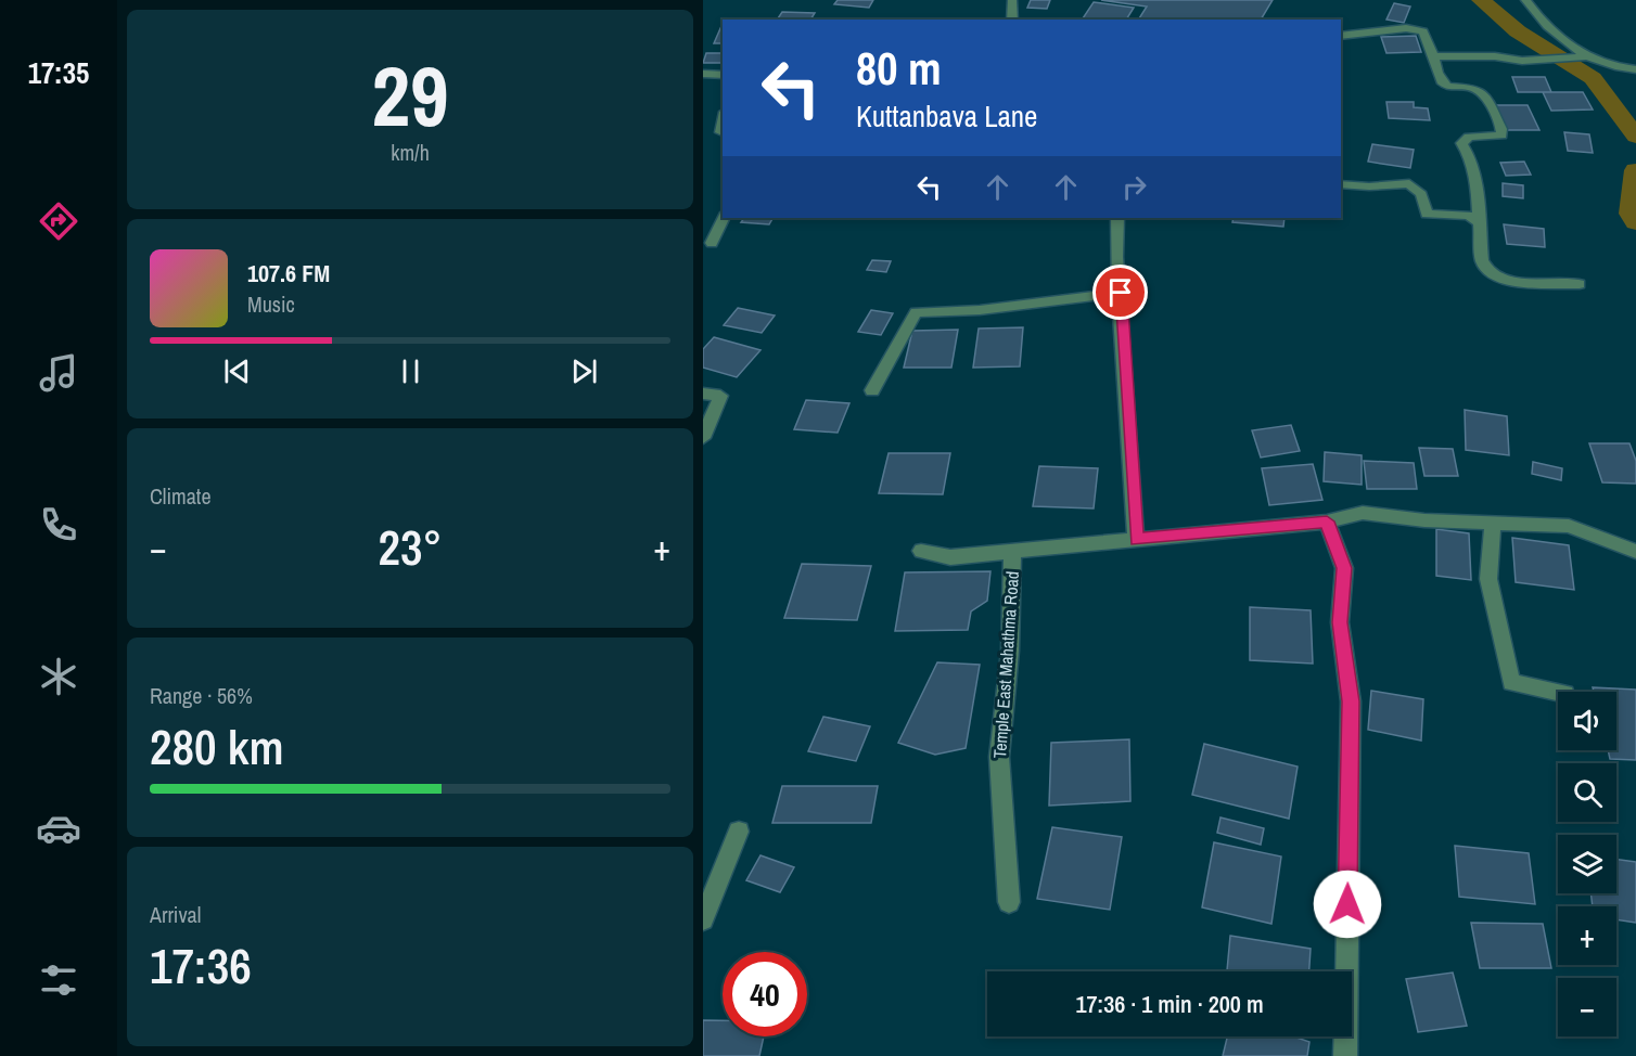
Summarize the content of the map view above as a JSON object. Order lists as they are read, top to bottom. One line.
{"streets":{"street":["Temple East Mahathma Road"]},"page":{"tabs":"17:35","tile":[["29","km/h"],"Climate",["Range · 56%","280 km"],["Arrival","17:36"]],"turn":["80 m","Kuttanbava Lane"],"song":["107.6 FM","Music"],"heat":["−","23°","+"],"map_buttons":["+","−"],"limit":"40","trip":"17:36 · 1 min · 200 m"}}
